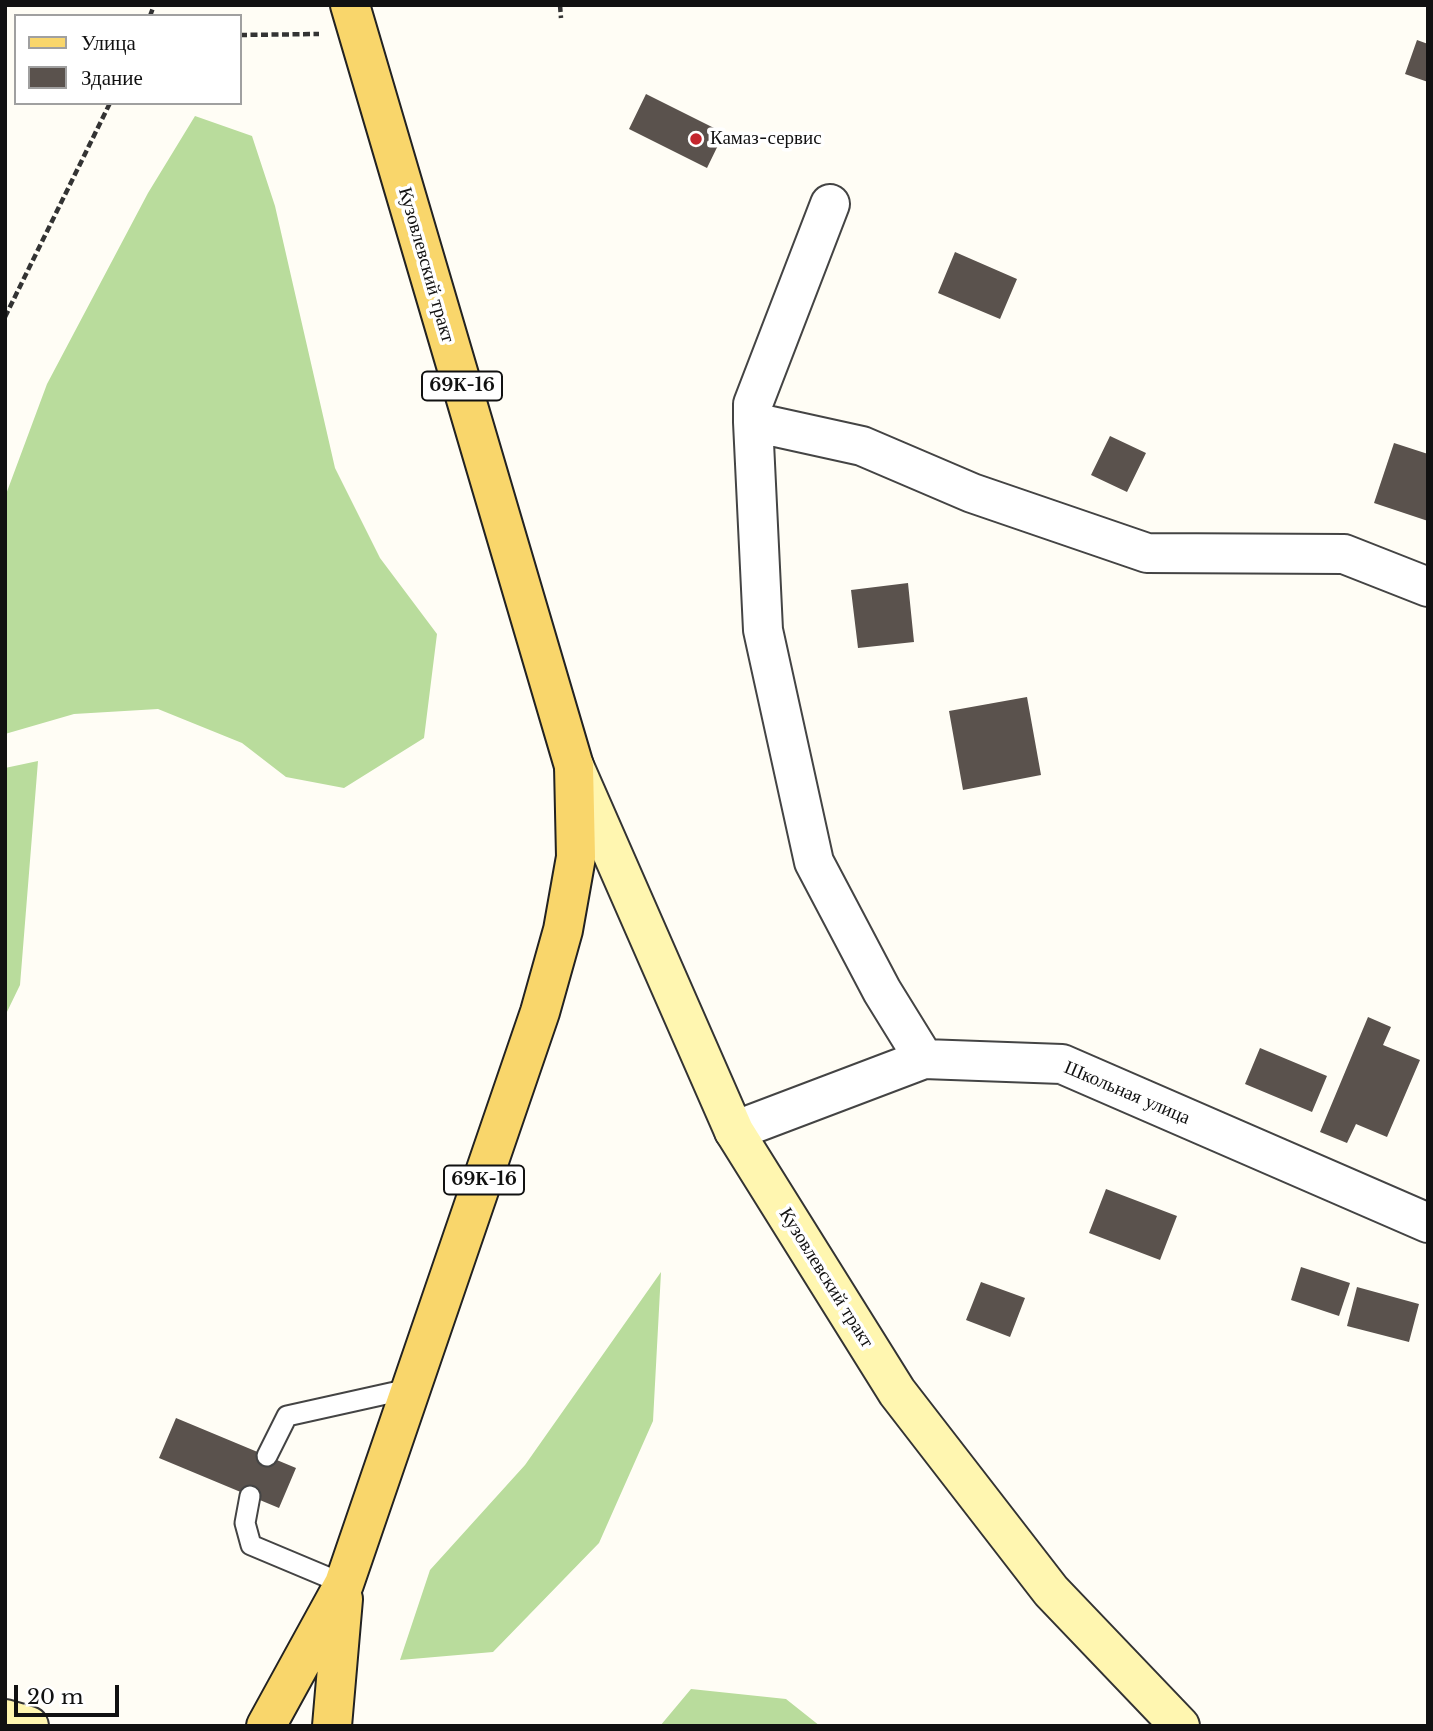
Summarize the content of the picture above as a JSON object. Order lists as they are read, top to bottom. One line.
{"streets":{"main road":["Кузовлевский тракт","69К-16"],"street":["Школьная улица"]},"crossings":[["Кузовлевский тракт","Школьная улица"]],"places":["Камаз-сервис"],"legend":["Улица","Здание"],"scale_bar":"20 m"}
